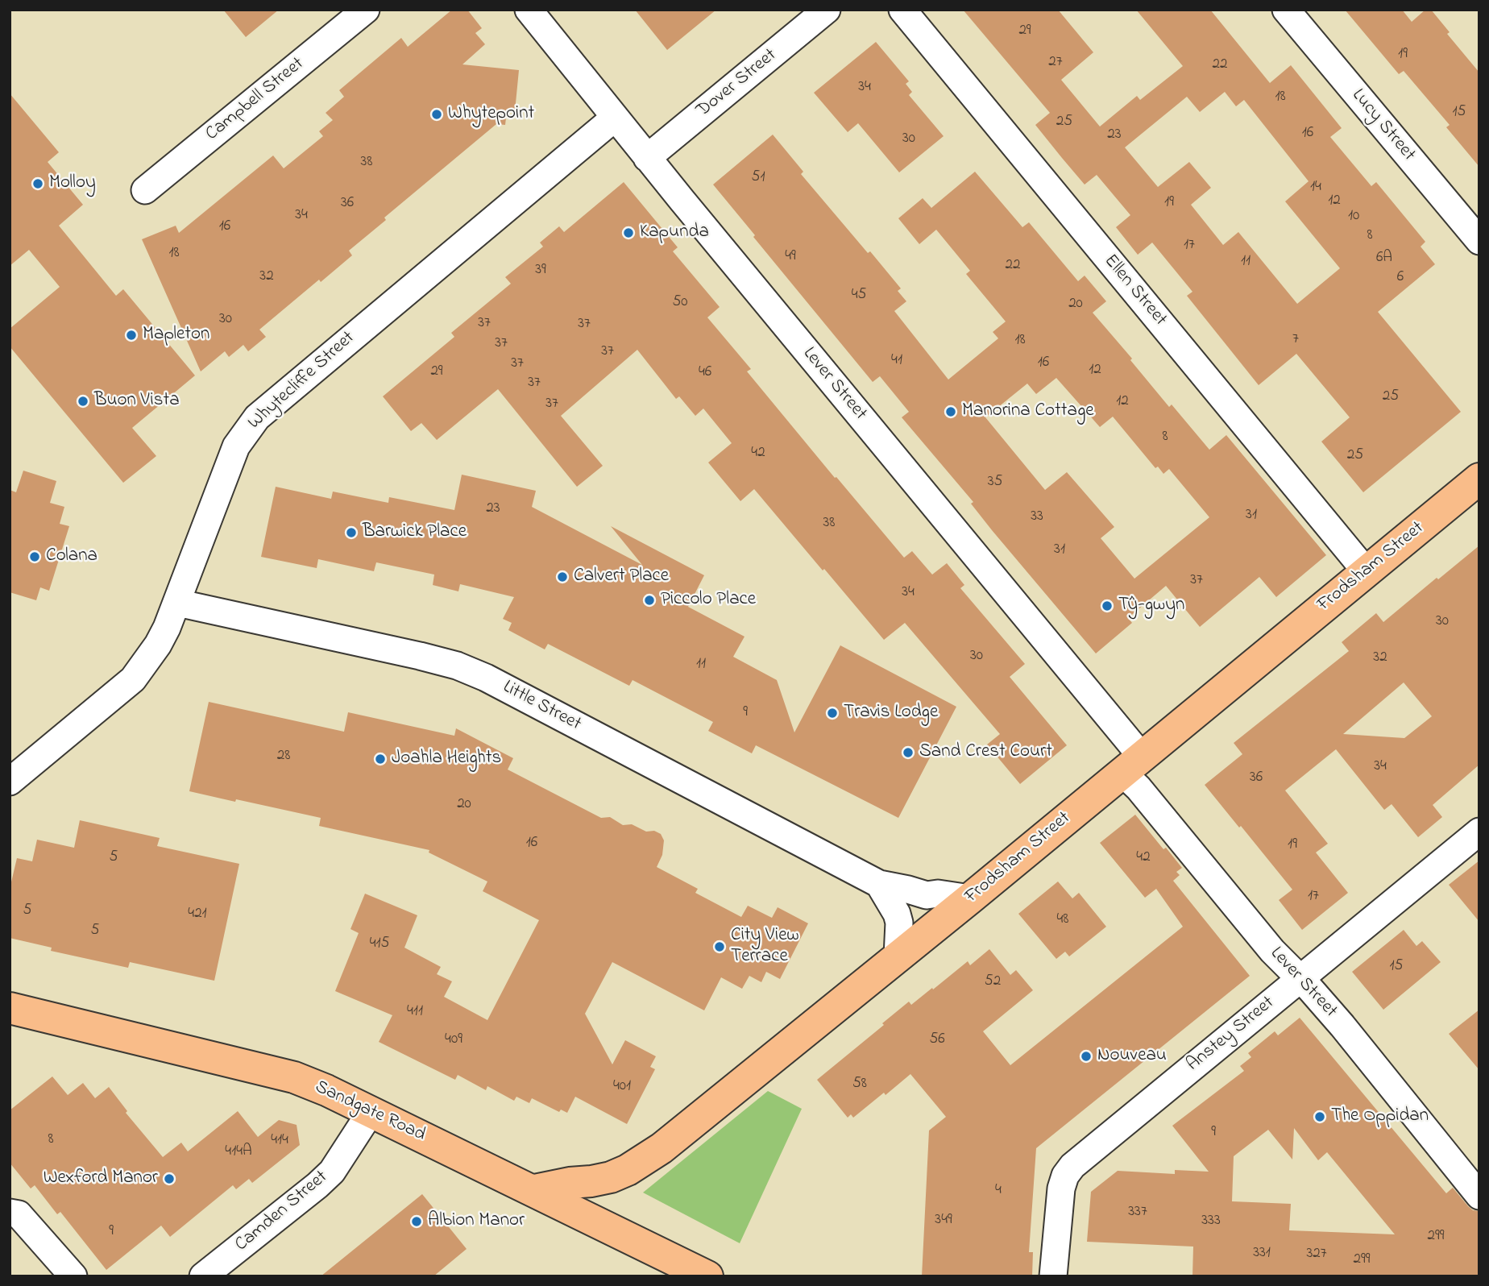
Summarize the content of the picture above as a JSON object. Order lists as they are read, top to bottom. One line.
{"streets":{"highway":["Frodsham Street","Sandgate Road"],"street":["Dover Street","Campbell Street","Lucy Street","Ellen Street","Whytecliffe Street","Lever Street","Little Street","Anstey Street","Camden Street"]},"crossings":[["Dover Street","Lever Street"],["Ellen Street","Frodsham Street"],["Whytecliffe Street","Lever Street"],["Whytecliffe Street","Little Street"],["Lever Street","Frodsham Street"],["Lever Street","Anstey Street"],["Frodsham Street","Little Street"],["Frodsham Street","Sandgate Road"],["Sandgate Road","Camden Street"]],"places":["Whytepoint","Molloy","Kapunda","Mapleton","Buon Vista","Manorina Cottage","Barwick Place","Colana","Calvert Place","Piccolo Place","Tŷ-gwyn","Travis Lodge","Sand Crest Court","Joahla Heights","City View Terrace","Nouveau","The Oppidan","Wexford Manor","Albion Manor"],"house_numbers":["29","19","27","22","34","18","15","25","16","23","30","38","51","14","12","19","36","34","10","16","8","17","18","49","6A","11","22","39","32","6","45","50","20","30","37","37","7","18","37","37","41","16","37","12","29","46","37","25","12","37","8","42","25","35","23","31","33","38","31","37","34","30","30","32","11","9","28","34","36","20","16","19","5","42","17","5","421","48","5","415","15","52","411","409","56","58","401","9","8","414","414A","4","337","349","333","9","299","331","327","299"]}
